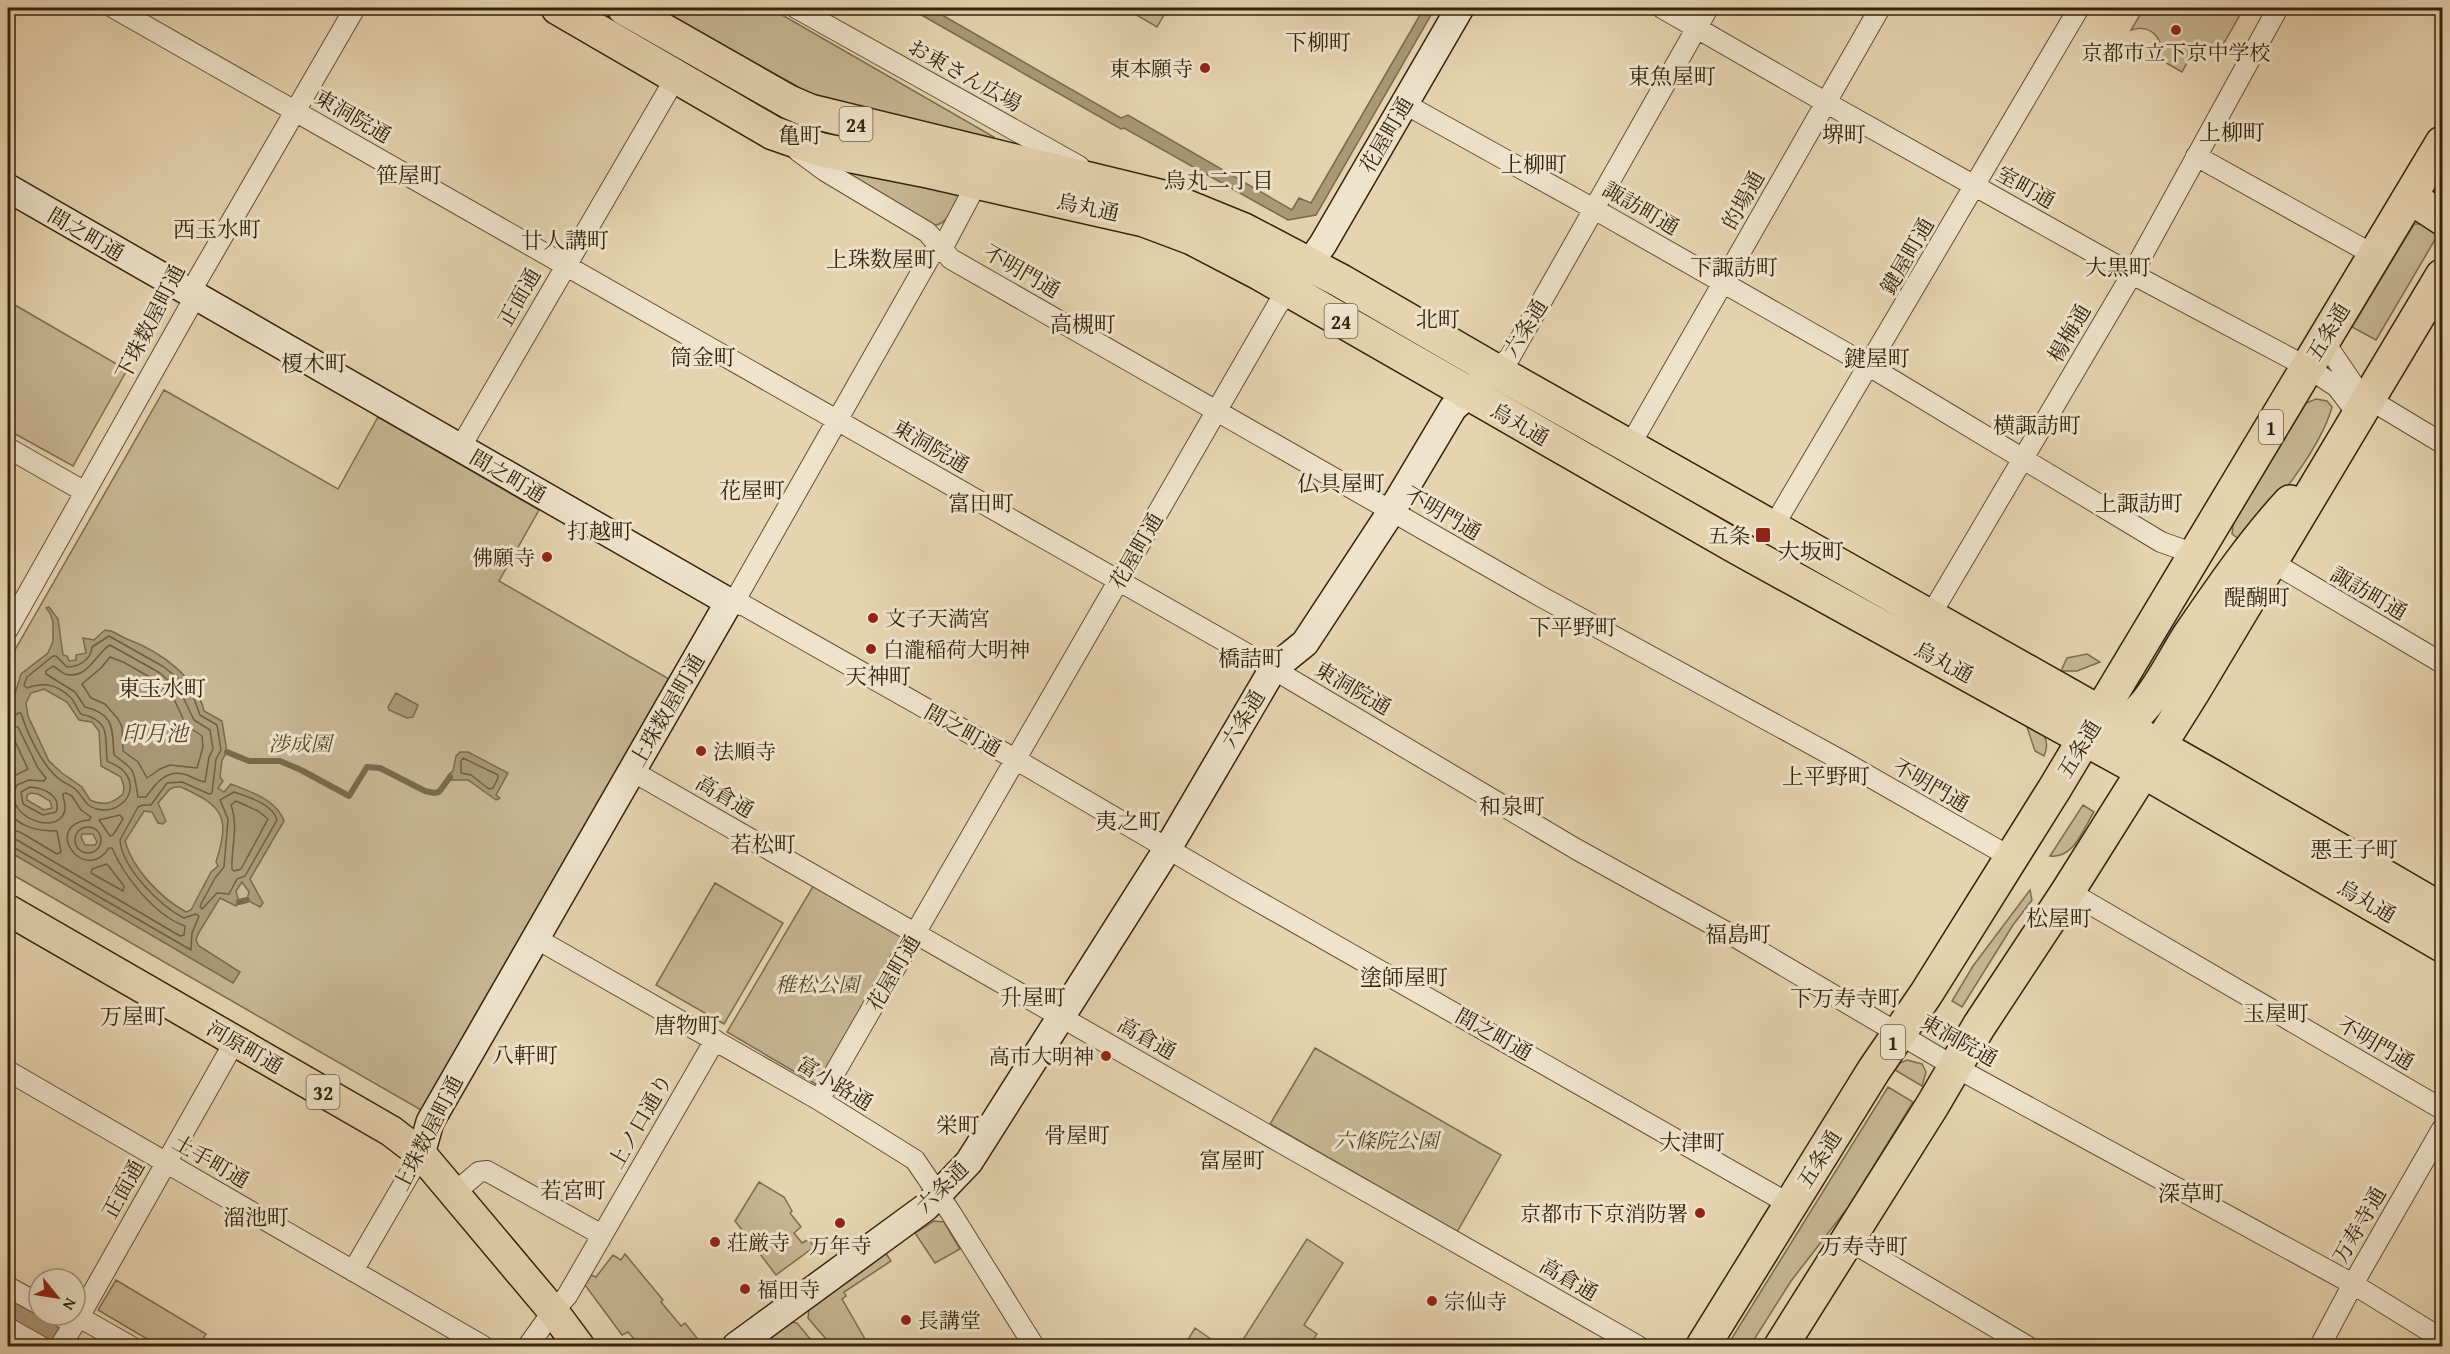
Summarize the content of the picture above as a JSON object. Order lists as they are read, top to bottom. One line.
{"streets":{"highway":["24","烏丸通","五条通","1"],"main road":["河原町通","32"],"street":["お東さん広場","東洞院通","花屋町通","室町通","的場通","諏訪町通","間之町通","鍵屋町通","不明門通","正面通","下珠数屋町通","六条通","楊梅通","上珠数屋町通","高倉通","富小路通","上ノ口通り","土手町通","万寿寺通"]},"crossings":[["お東さん広場","烏丸通"],["東洞院通","花屋町通"],["東洞院通","正面通"],["東洞院通","下珠数屋町通"],["東洞院通","六条通"],["東洞院通","五条通"],["東洞院通","上珠数屋町通"],["東洞院通","万寿寺通"],["花屋町通","烏丸通"],["花屋町通","諏訪町通"],["花屋町通","間之町通"],["花屋町通","不明門通"],["花屋町通","高倉通"],["花屋町通","富小路通"],["室町通","的場通"],["室町通","鍵屋町通"],["室町通","六条通"],["室町通","五条通"],["室町通","楊梅通"],["的場通","烏丸通"],["的場通","諏訪町通"],["烏丸通","鍵屋町通"],["烏丸通","不明門通"],["烏丸通","正面通"],["烏丸通","六条通"],["烏丸通","五条通"],["烏丸通","楊梅通"],["烏丸通","上珠数屋町通"],["諏訪町通","鍵屋町通"],["諏訪町通","六条通"],["諏訪町通","五条通"],["諏訪町通","楊梅通"],["間之町通","正面通"],["間之町通","下珠数屋町通"],["間之町通","六条通"],["間之町通","五条通"],["間之町通","上珠数屋町通"],["不明門通","六条通"],["不明門通","五条通"],["不明門通","上珠数屋町通"],["正面通","河原町通"],["正面通","土手町通"],["六条通","高倉通"],["六条通","富小路通"],["上珠数屋町通","高倉通"],["上珠数屋町通","河原町通"],["上珠数屋町通","富小路通"],["上珠数屋町通","土手町通"],["河原町通","上ノ口通り"],["富小路通","上ノ口通り"]],"districts":["下柳町","東魚屋町","上柳町","堺町","亀町","上柳町","笹屋町","烏丸二丁目","西玉水町","廿人講町","上珠数屋町","下諏訪町","大黒町","北町","高槻町","筒金町","鍵屋町","榎木町","横諏訪町","仏具屋町","花屋町","富田町","上諏訪町","打越町","大坂町","醍醐町","下平野町","橋詰町","天神町","東玉水町","上平野町","和泉町","夷之町","若松町","悪王子町","松屋町","福島町","塗師屋町","升屋町","下万寿寺町","玉屋町","万屋町","唐物町","八軒町","栄町","骨屋町","大津町","富屋町","若宮町","深草町","溜池町","万寿寺町"],"water":["印月池"],"parks":["渉成園","稚松公園","六條院公園"],"places":{"other":["京都市立下京中学校","東本願寺","佛願寺","文子天満宮","白瀧稲荷大明神","法順寺","高市大明神","京都市下京消防署","万年寺","荘厳寺","福田寺","宗仙寺","長講堂"],"transit":["五条"]},"north":"bottom right"}
